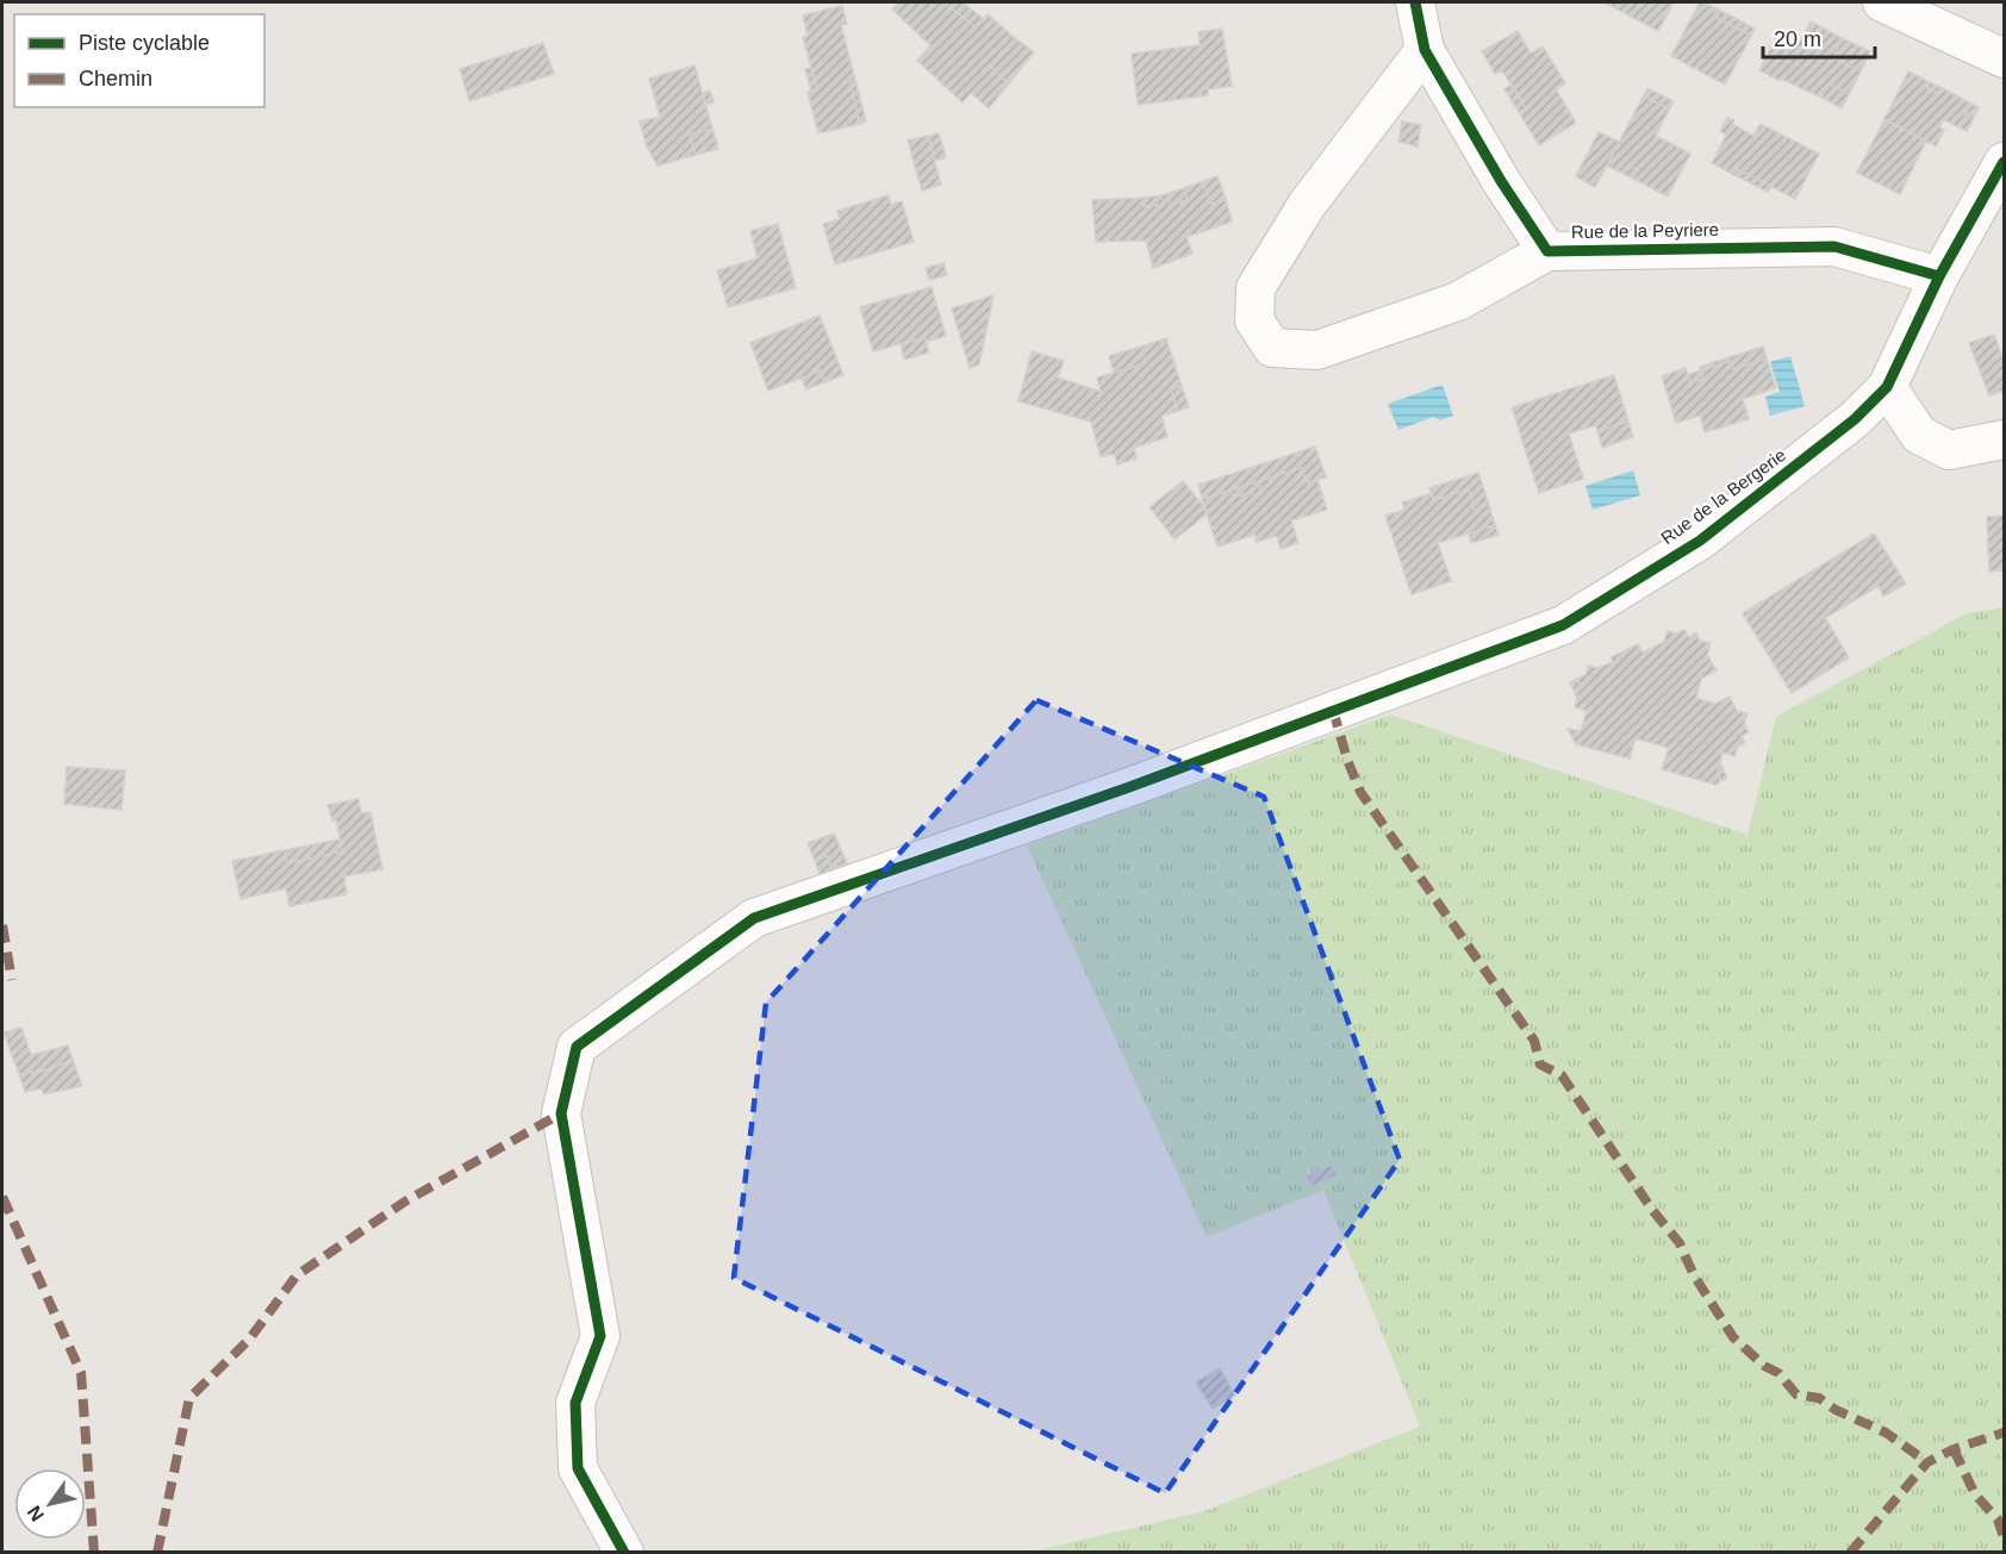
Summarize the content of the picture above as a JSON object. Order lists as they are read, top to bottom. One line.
{"streets":{"street":["Rue de la Peyriere","Rue de la Bergerie"]},"crossings":[["Rue de la Peyriere","Rue de la Bergerie"]],"legend":["Piste cyclable","Chemin"],"scale_bar":"20 m","north":"bottom left"}
